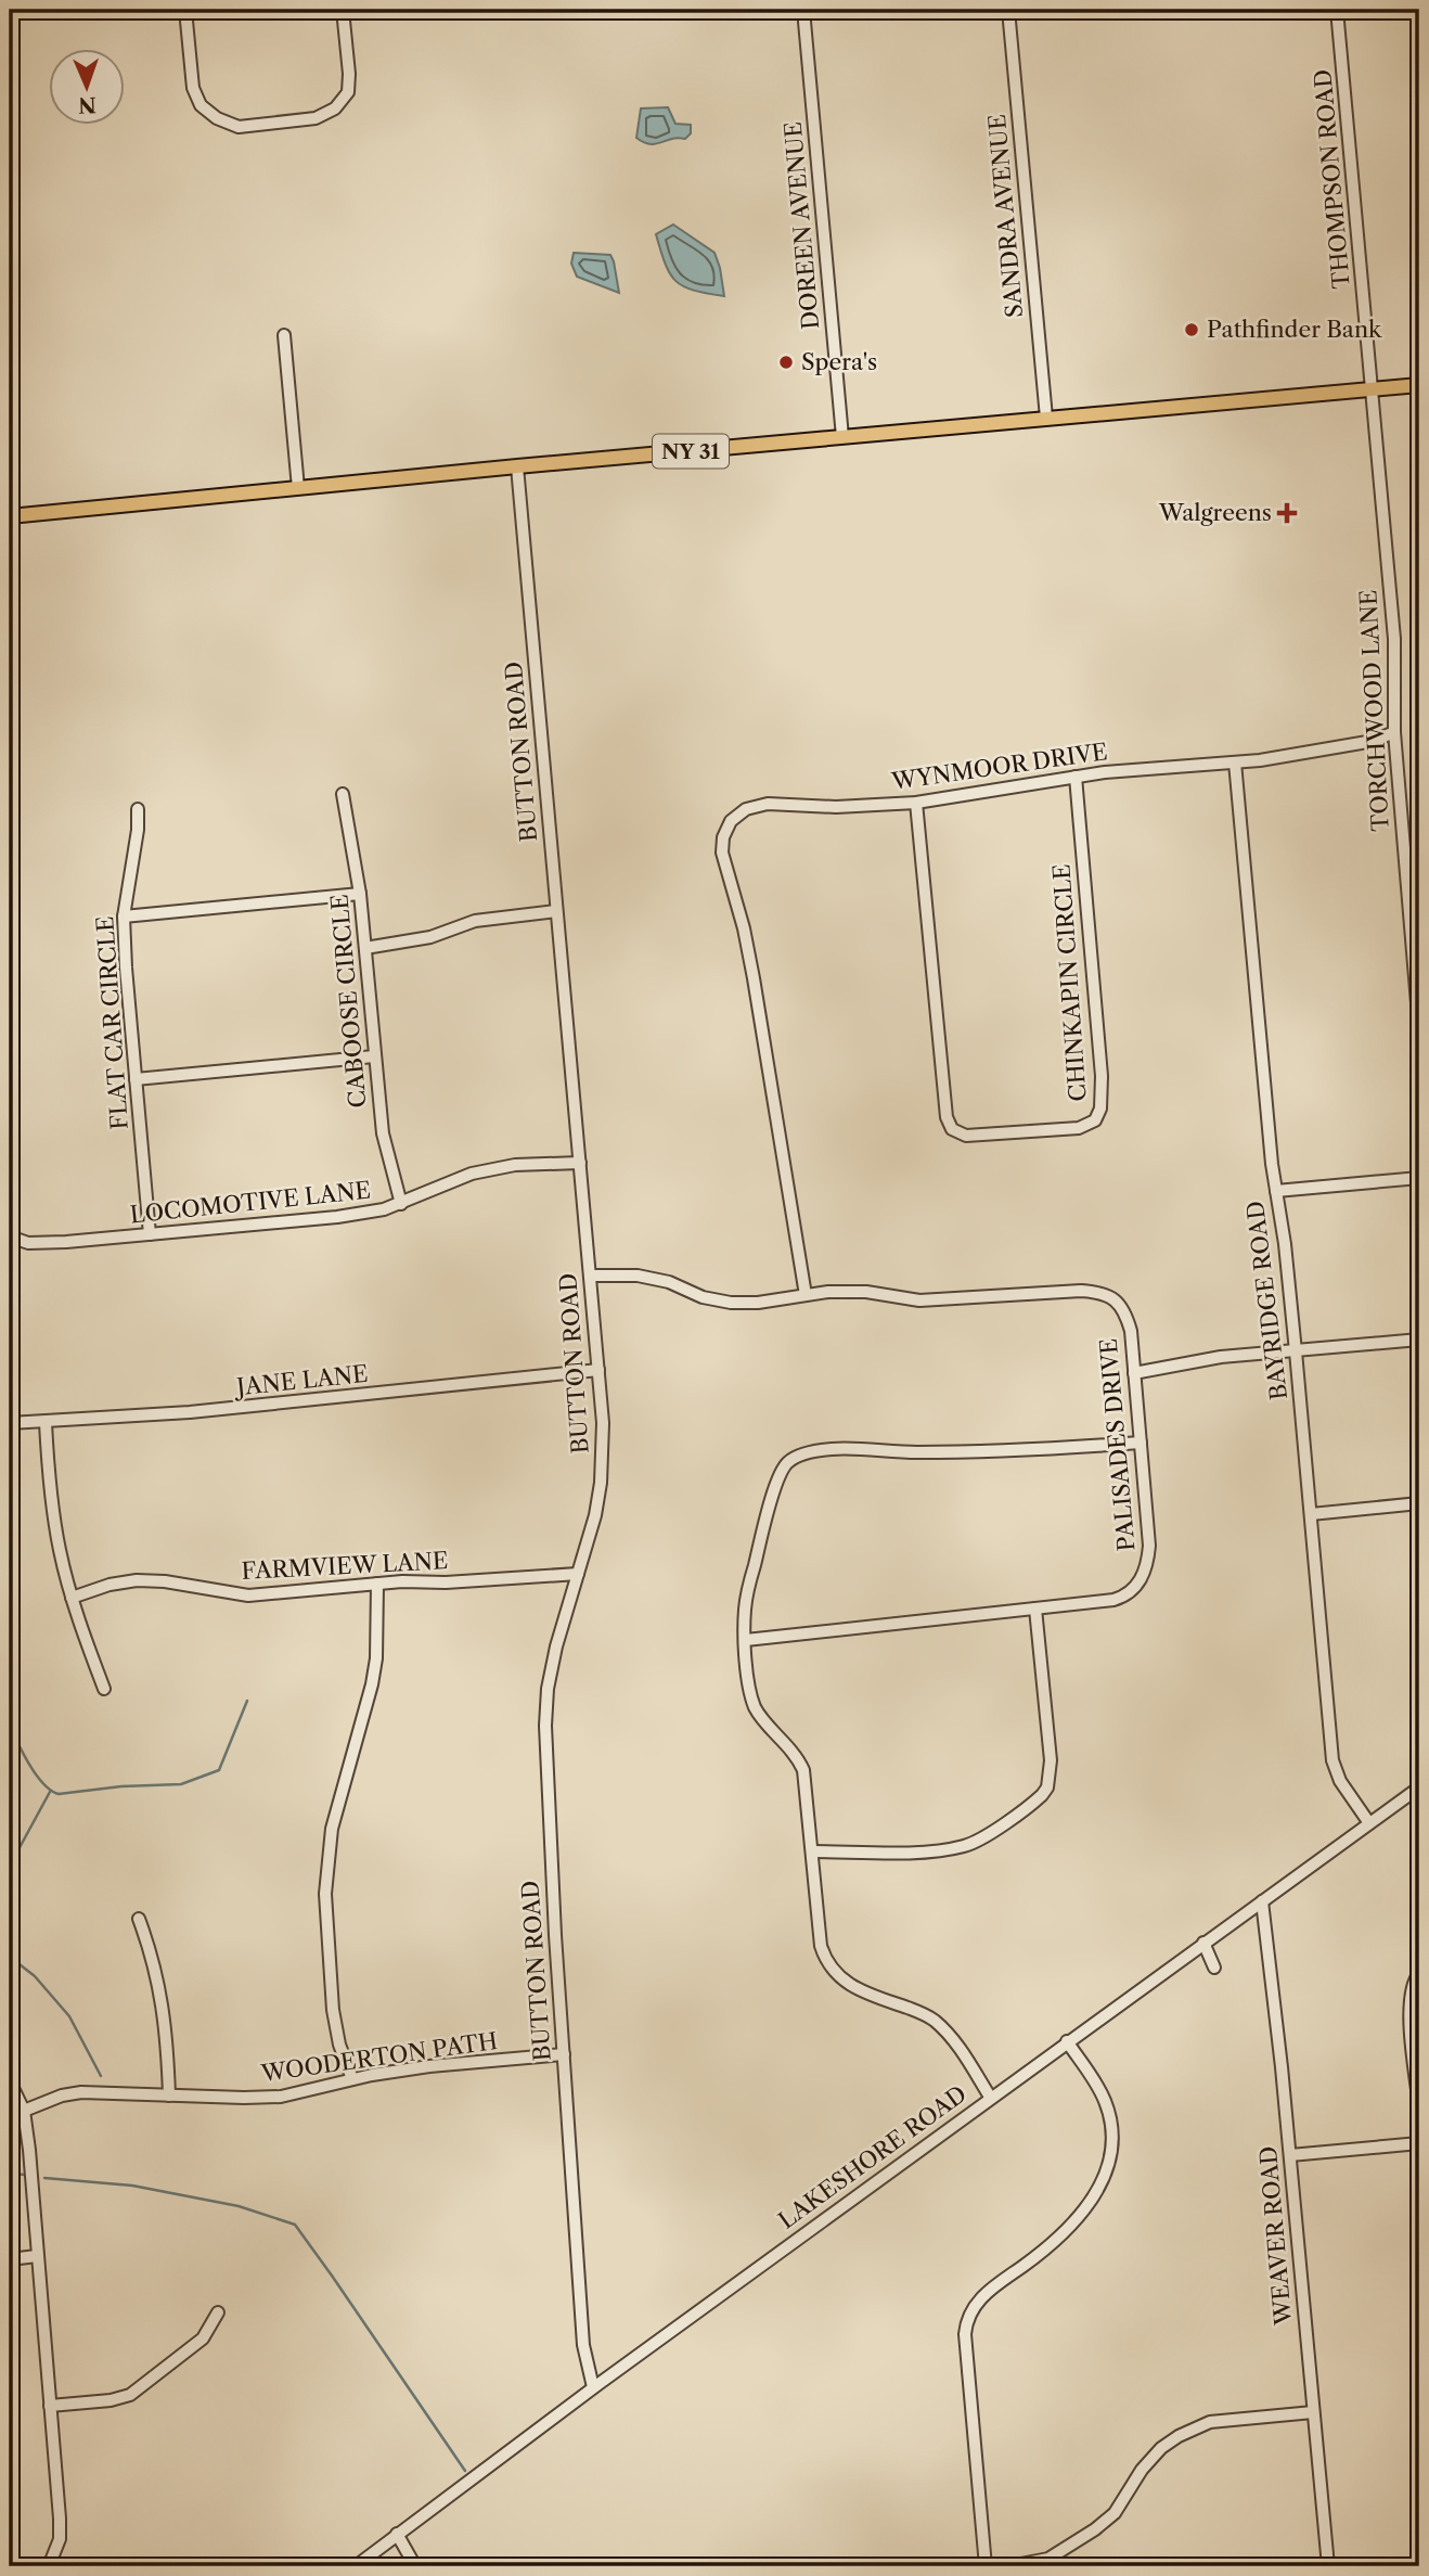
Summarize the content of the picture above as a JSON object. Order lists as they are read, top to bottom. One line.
{"streets":{"main road":["NY 31"],"street":["THOMPSON ROAD","SANDRA AVENUE","DOREEN AVENUE","TORCHWOOD LANE","BUTTON ROAD","WYNMOOR DRIVE","CHINKAPIN CIRCLE","CABOOSE CIRCLE","FLAT CAR CIRCLE","LOCOMOTIVE LANE","BAYRIDGE ROAD","JANE LANE","PALISADES DRIVE","FARMVIEW LANE","WOODERTON PATH","LAKESHORE ROAD","WEAVER ROAD"]},"crossings":[["THOMPSON ROAD","NY 31"],["THOMPSON ROAD","TORCHWOOD LANE"],["SANDRA AVENUE","NY 31"],["DOREEN AVENUE","NY 31"],["NY 31","TORCHWOOD LANE"],["NY 31","BUTTON ROAD"],["TORCHWOOD LANE","WYNMOOR DRIVE"],["BUTTON ROAD","LOCOMOTIVE LANE"],["BUTTON ROAD","JANE LANE"],["BUTTON ROAD","PALISADES DRIVE"],["BUTTON ROAD","FARMVIEW LANE"],["BUTTON ROAD","WOODERTON PATH"],["BUTTON ROAD","LAKESHORE ROAD"],["WYNMOOR DRIVE","CHINKAPIN CIRCLE"],["WYNMOOR DRIVE","BAYRIDGE ROAD"],["WYNMOOR DRIVE","PALISADES DRIVE"],["CABOOSE CIRCLE","LOCOMOTIVE LANE"],["FLAT CAR CIRCLE","LOCOMOTIVE LANE"],["BAYRIDGE ROAD","LAKESHORE ROAD"],["LAKESHORE ROAD","WEAVER ROAD"]],"places":{"other":["Pathfinder Bank","Spera's"],"health":["Walgreens"]},"north":"bottom"}
